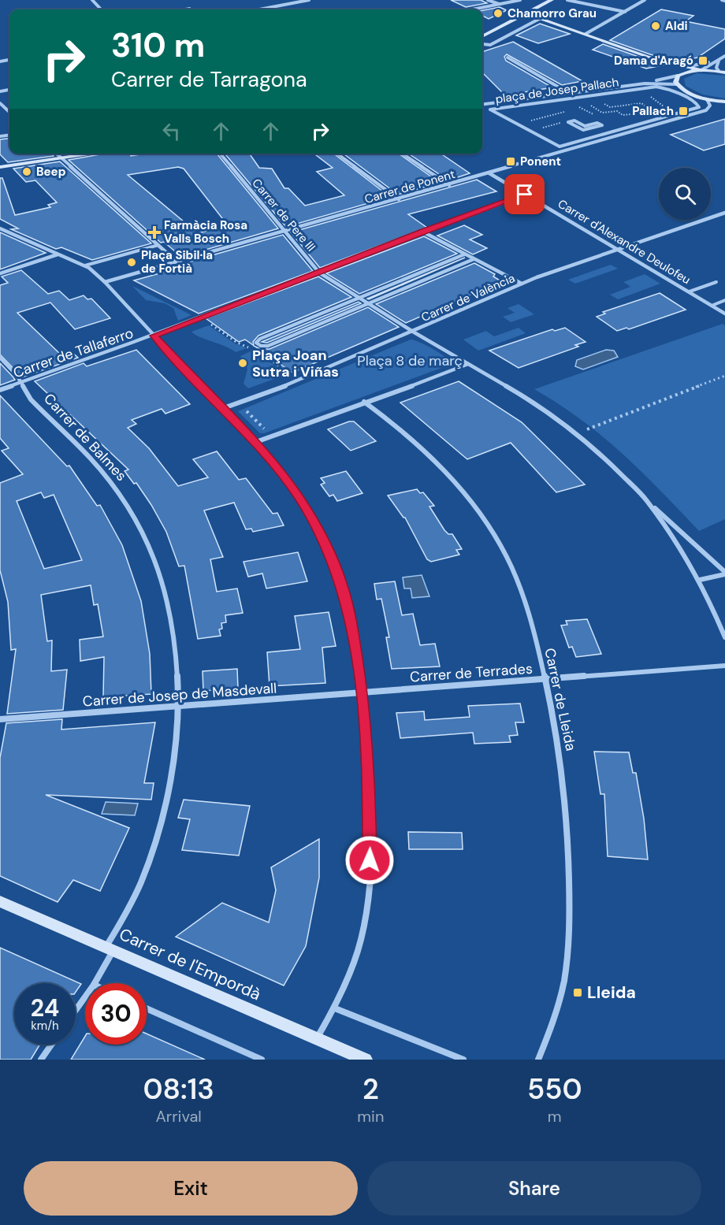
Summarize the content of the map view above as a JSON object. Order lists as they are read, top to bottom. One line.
{"streets":{"main road":["Carrer de l'Empordà"],"street":["plaça de Josep Pallach","Carrer de Ponent","Carrer de Pere III","Carrer d'Alexandre Deulofeu","Carrer de València","Carrer de Tallaferro","Carrer de Balmes","Carrer de Terrades","Carrer de Josep de Masdevall","Carrer de Lleida"]},"crossings":[["Carrer de Ponent","Carrer de Pere III"],["Carrer de Ponent","Carrer d'Alexandre Deulofeu"],["Carrer de Pere III","Carrer de València"],["Carrer de Pere III","Carrer de Tallaferro"],["Carrer d'Alexandre Deulofeu","Carrer de València"],["Carrer d'Alexandre Deulofeu","Carrer de Tallaferro"],["Carrer de Tallaferro","Carrer de Balmes"],["Carrer de Balmes","Carrer de Josep de Masdevall"],["Carrer de Balmes","Carrer de l'Empordà"],["Carrer de Terrades","Carrer de Josep de Masdevall"],["Carrer de Terrades","Carrer de Lleida"]],"parks":["Plaça 8 de març"],"places":{"other":["Chamorro Grau","Aldi","Beep","Plaça Sibil·la de Fortià","Plaça Joan Sutra i Viñas"],"transit":["Dama d'Aragó","Pallach","Ponent","Lleida"],"health":["Farmàcia Rosa Valls Bosch"]},"page":{"turn":["310 m","Carrer de Tarragona"],"speed":"24 km/h","limit":"30","eta":["08:13","Arrival","2","min","550","m"],"buttons":["Exit","Share"]}}
